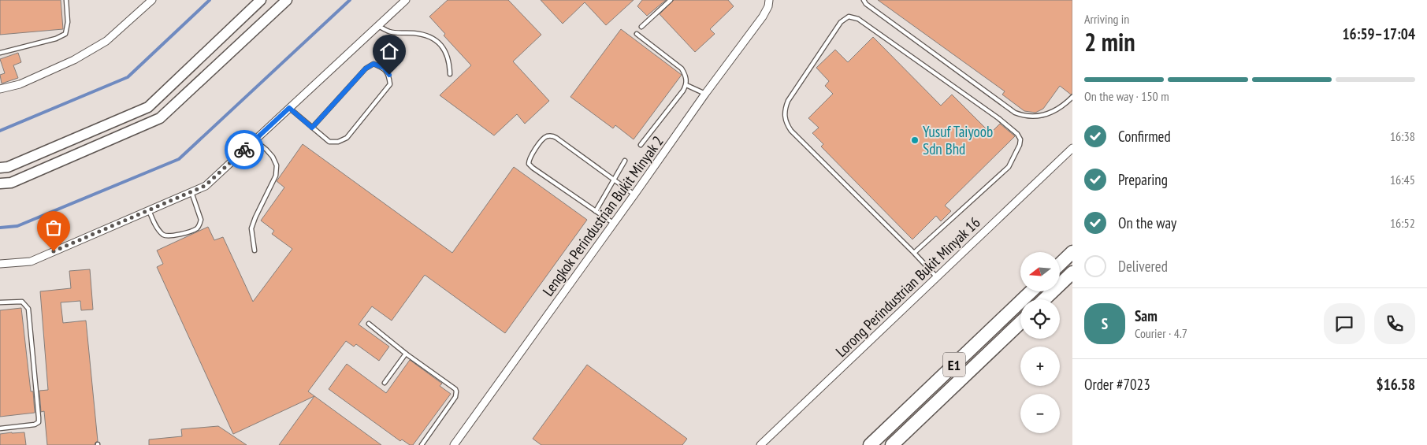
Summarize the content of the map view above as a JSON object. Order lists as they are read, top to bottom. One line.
{"streets":{"highway":["E1"],"street":["Lengkok Perindustrian Bukit Minyak 2","Lorong Perindustrian Bukit Minyak 16"]},"places":["Yusuf Taiyoob Sdn Bhd"],"north":"left","page":{"heading":["2 min","Arriving in","16:59–17:04"],"panel":["Sam","Courier · 4.7","Order #7023","$16.58"],"bar":"On the way · 150 m","list":[["Confirmed","16:38"],["Preparing","16:45"],["On the way","16:52"],"Delivered"],"map_buttons":["+","−"],"round":"S"}}
